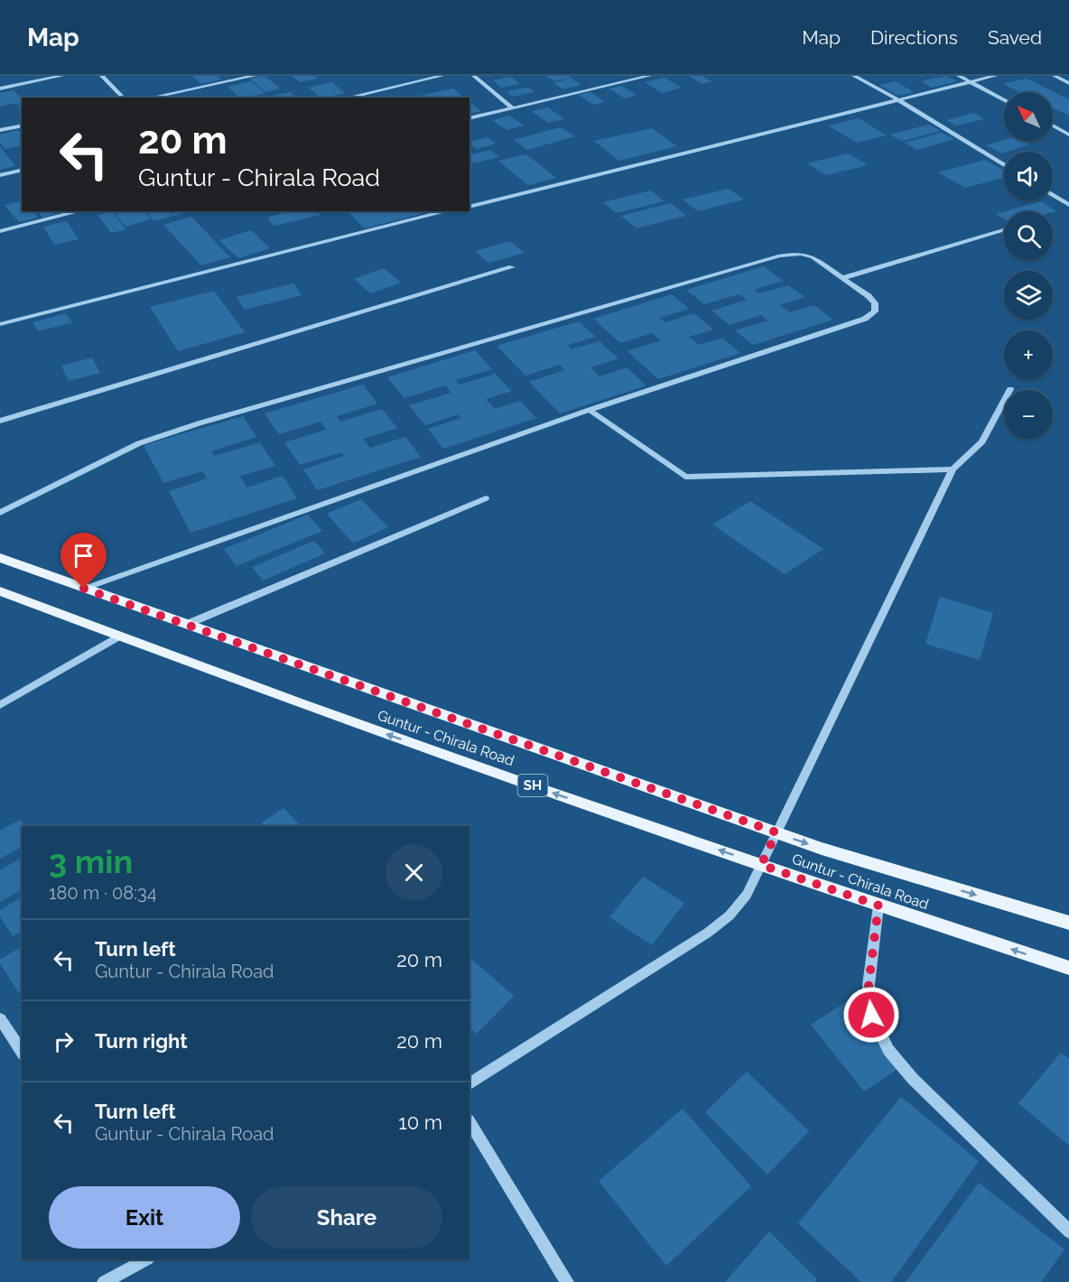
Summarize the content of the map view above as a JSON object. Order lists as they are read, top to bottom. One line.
{"streets":{"main road":["Guntur - Chirala Road","SH"]},"north":"top left","page":{"header":"Map","nav":["Map","Directions","Saved"],"map_buttons":["+","−"],"turn":["20 m","Guntur - Chirala Road"],"heading":["3 min","180 m · 08:34"],"list":[{"name":"Turn left","note":"Guntur - Chirala Road","value":"20 m"},{"name":"Turn right","value":"20 m"},{"name":"Turn left","note":"Guntur - Chirala Road","value":"10 m"}],"buttons":["Exit","Share"]}}
